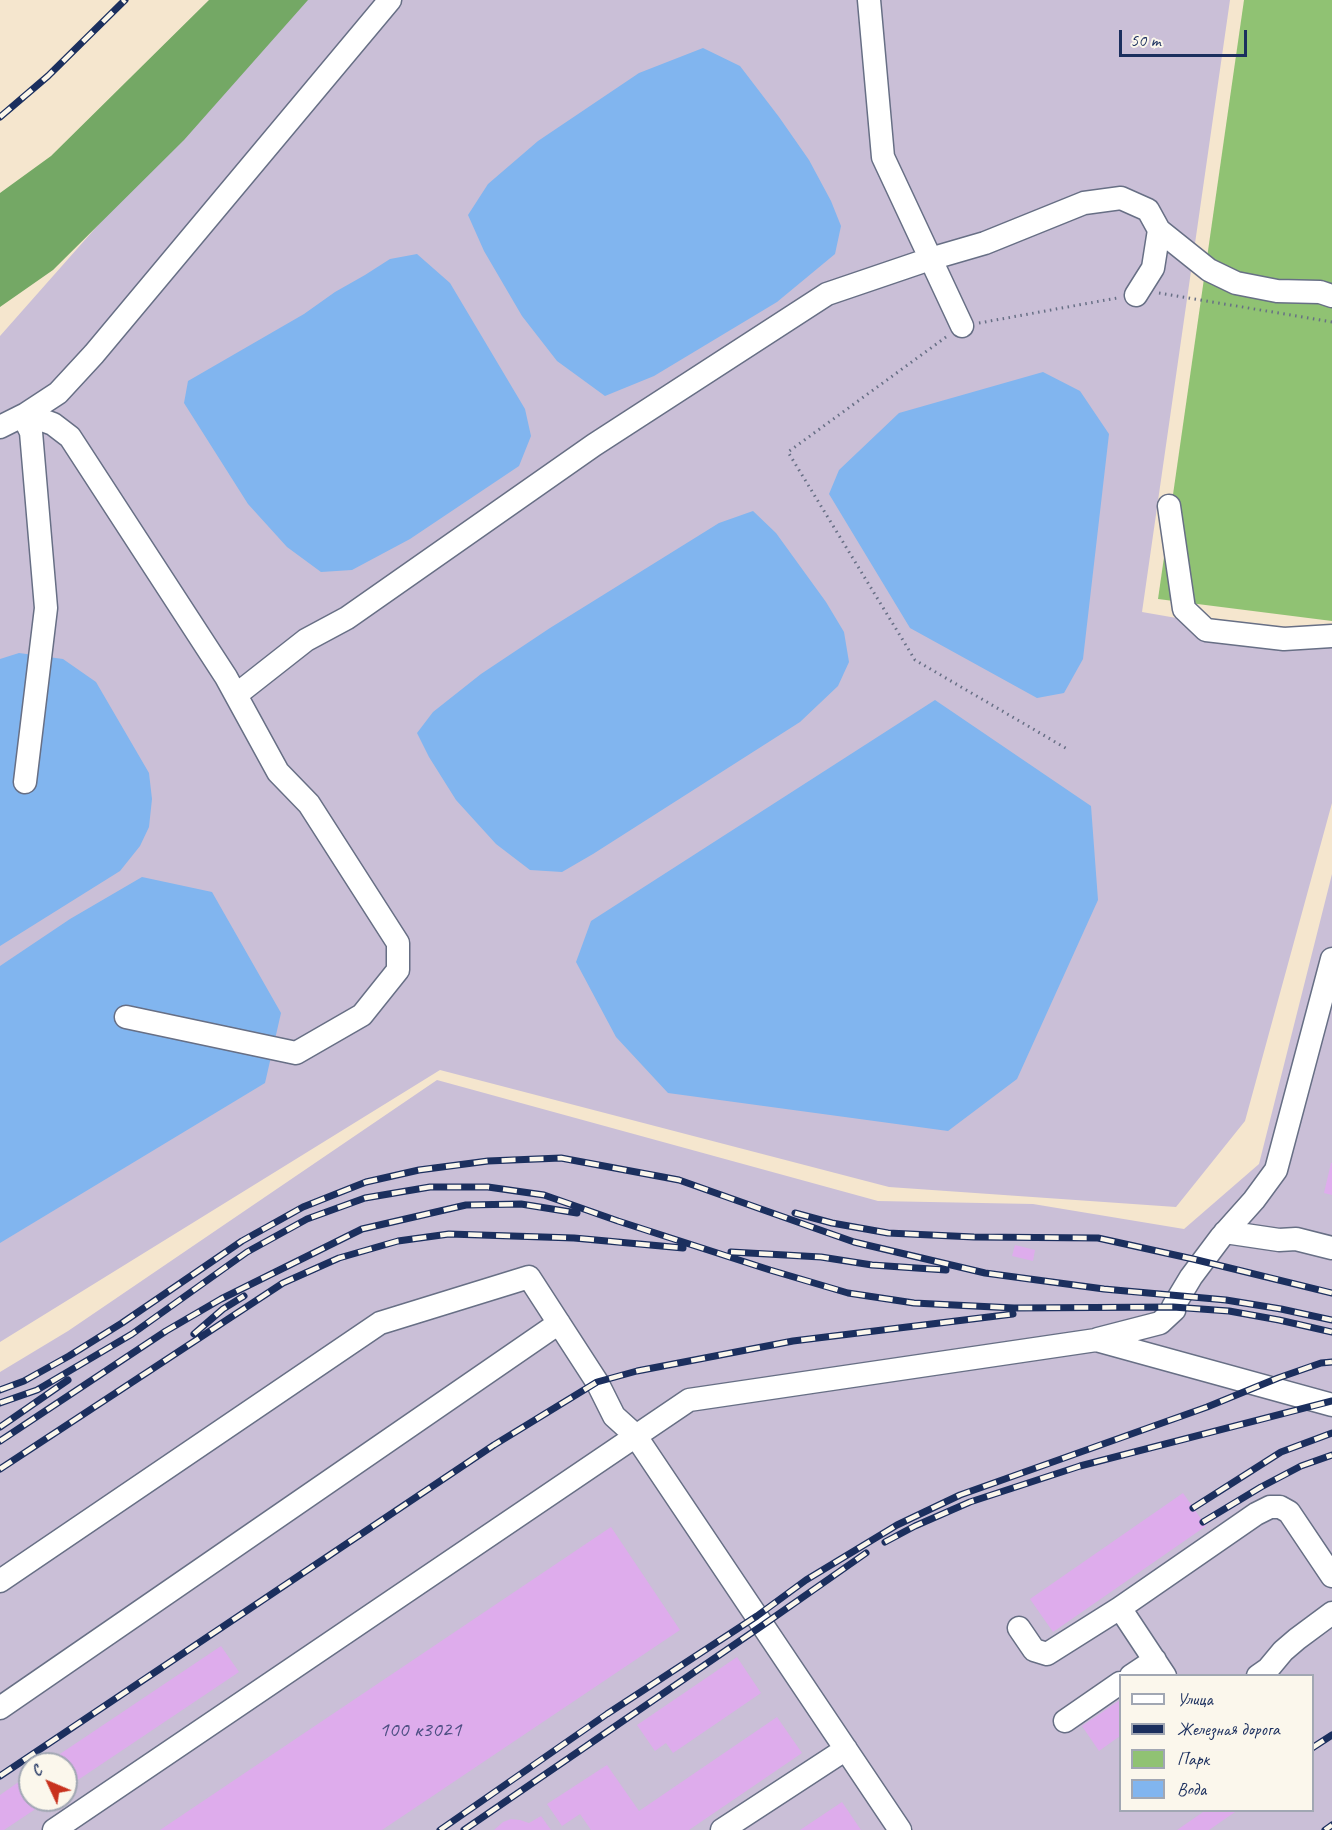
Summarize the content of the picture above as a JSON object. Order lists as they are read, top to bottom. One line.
{"house_numbers":["100 к3021"],"legend":["Улица","Железная дорога","Парк","Вода"],"scale_bar":"50 m","north":"top left"}
